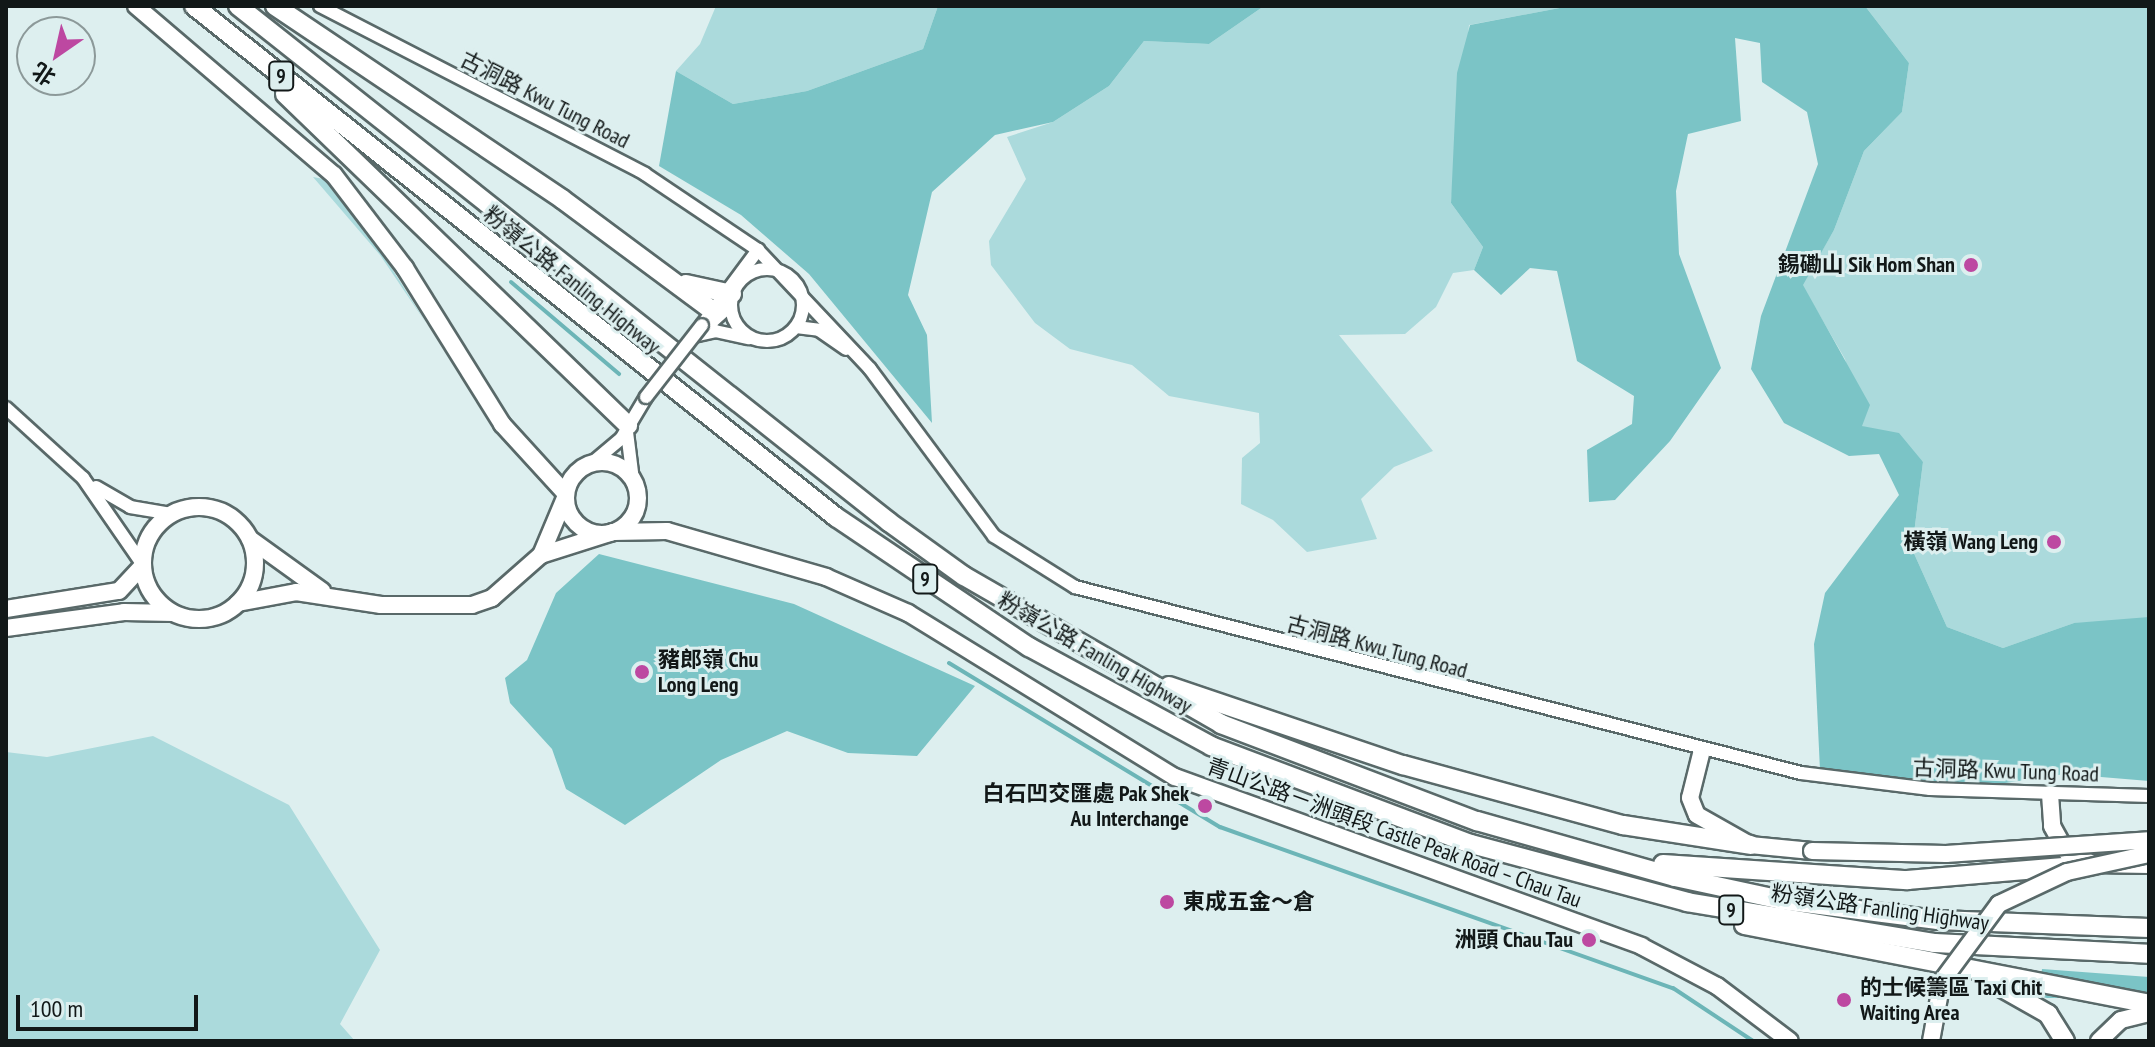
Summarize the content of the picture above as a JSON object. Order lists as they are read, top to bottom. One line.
{"streets":{"highway":["9","粉嶺公路 Fanling Highway"],"main road":["青山公路－洲頭段 Castle Peak Road – Chau Tau"],"street":["古洞路 Kwu Tung Road"]},"places":["錫磡山 Sik Hom Shan","橫嶺 Wang Leng","豬郎嶺 Chu Long Leng","白石凹交匯處 Pak Shek Au Interchange","東成五金～倉","洲頭 Chau Tau","的士候籌區 Taxi Chit Waiting Area"],"scale_bar":"100 m","north":"bottom left"}
